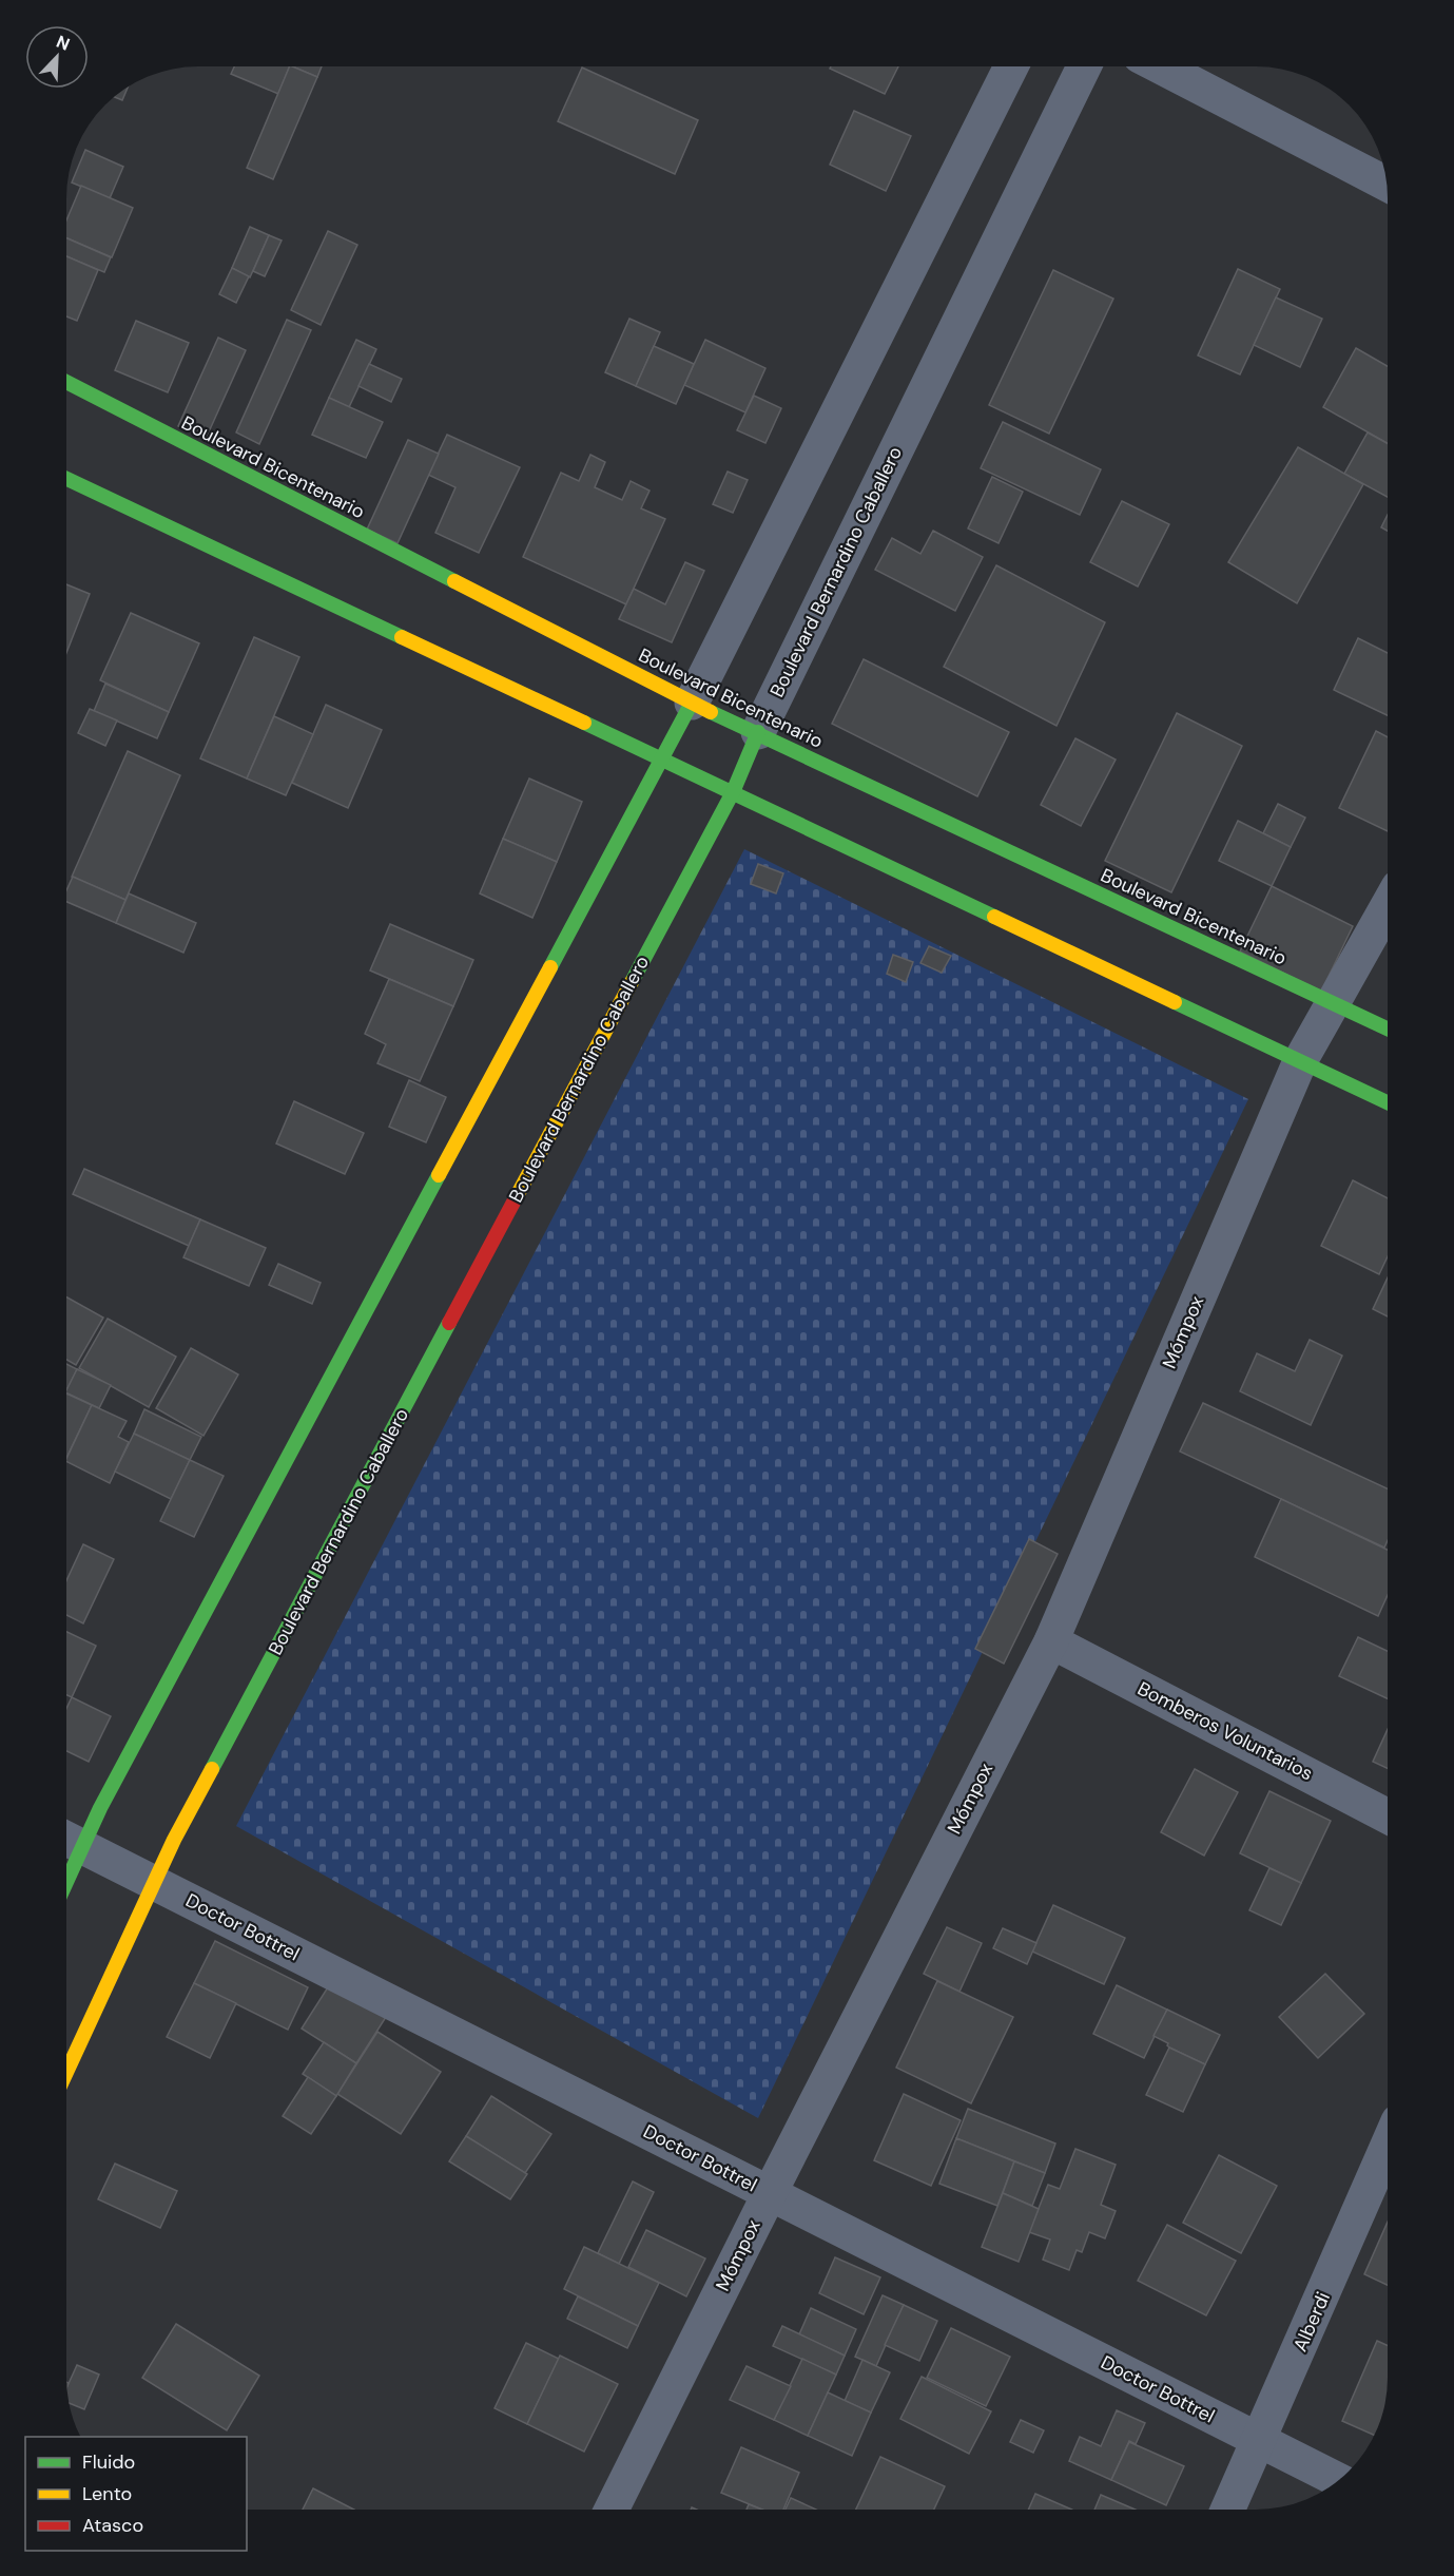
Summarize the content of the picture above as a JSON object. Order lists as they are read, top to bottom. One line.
{"streets":{"main road":["Boulevard Bicentenario","Boulevard Bernardino Caballero"],"street":["Mómpox","Bomberos Voluntarios","Doctor Bottrel","Alberdi"]},"crossings":[["Boulevard Bicentenario","Boulevard Bernardino Caballero"],["Boulevard Bicentenario","Mómpox"],["Boulevard Bernardino Caballero","Doctor Bottrel"],["Mómpox","Bomberos Voluntarios"],["Mómpox","Doctor Bottrel"],["Doctor Bottrel","Alberdi"]],"legend":["Fluido","Lento","Atasco"],"north":"top right"}
